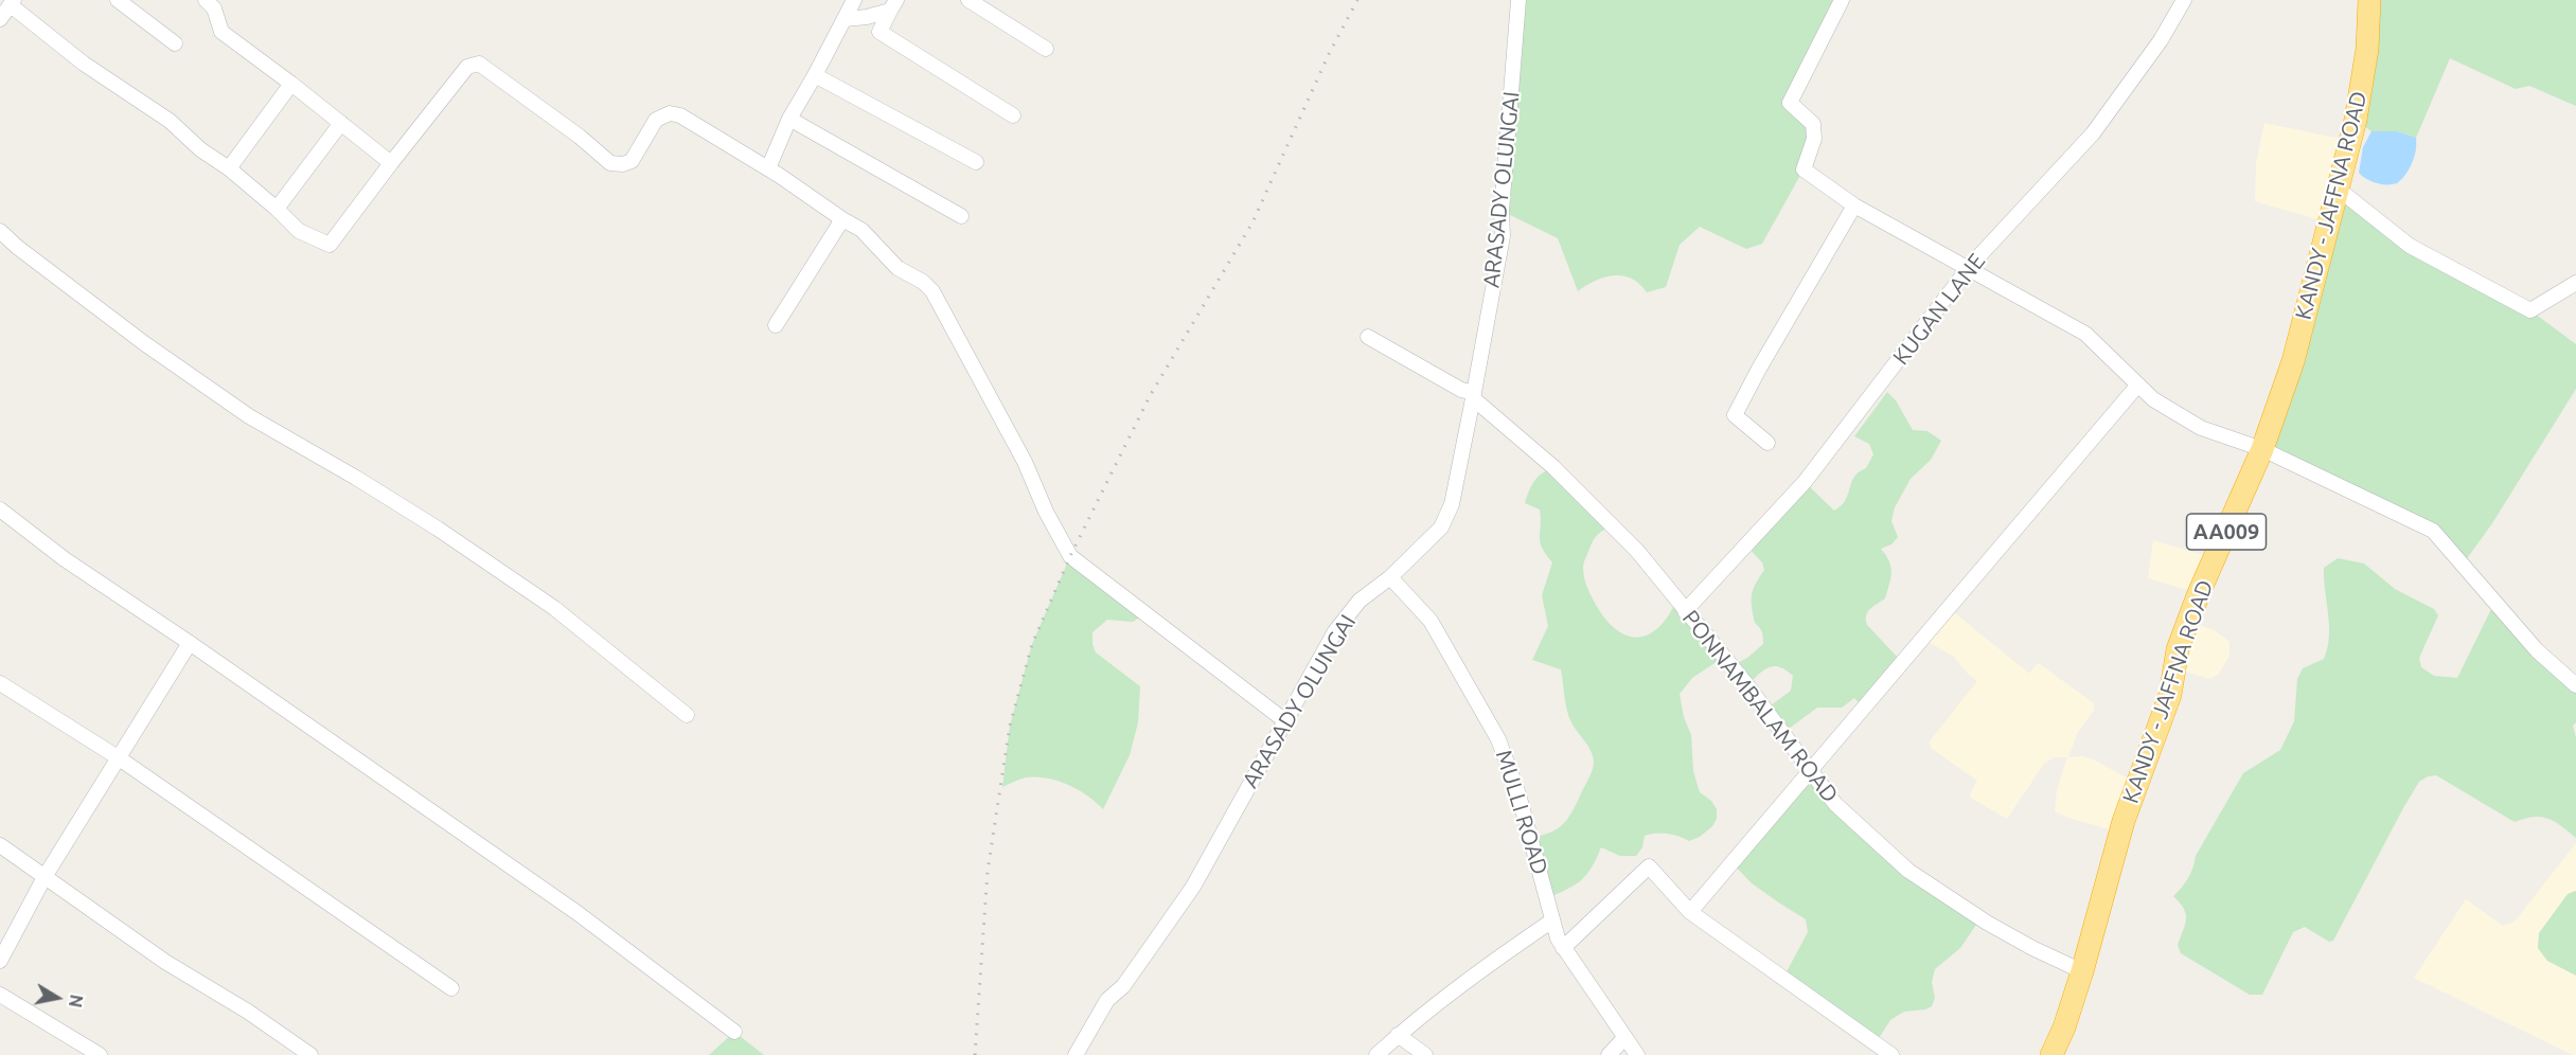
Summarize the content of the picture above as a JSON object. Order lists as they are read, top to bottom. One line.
{"streets":{"highway":["KANDY - JAFFNA ROAD","AA009"],"street":["ARASADY OLUNGAI","KUGAN LANE","PONNAMBALAM ROAD","MULLI ROAD"]},"crossings":[["ARASADY OLUNGAI","PONNAMBALAM ROAD"],["ARASADY OLUNGAI","MULLI ROAD"],["KANDY - JAFFNA ROAD","PONNAMBALAM ROAD"],["KUGAN LANE","PONNAMBALAM ROAD"]],"north":"right"}
